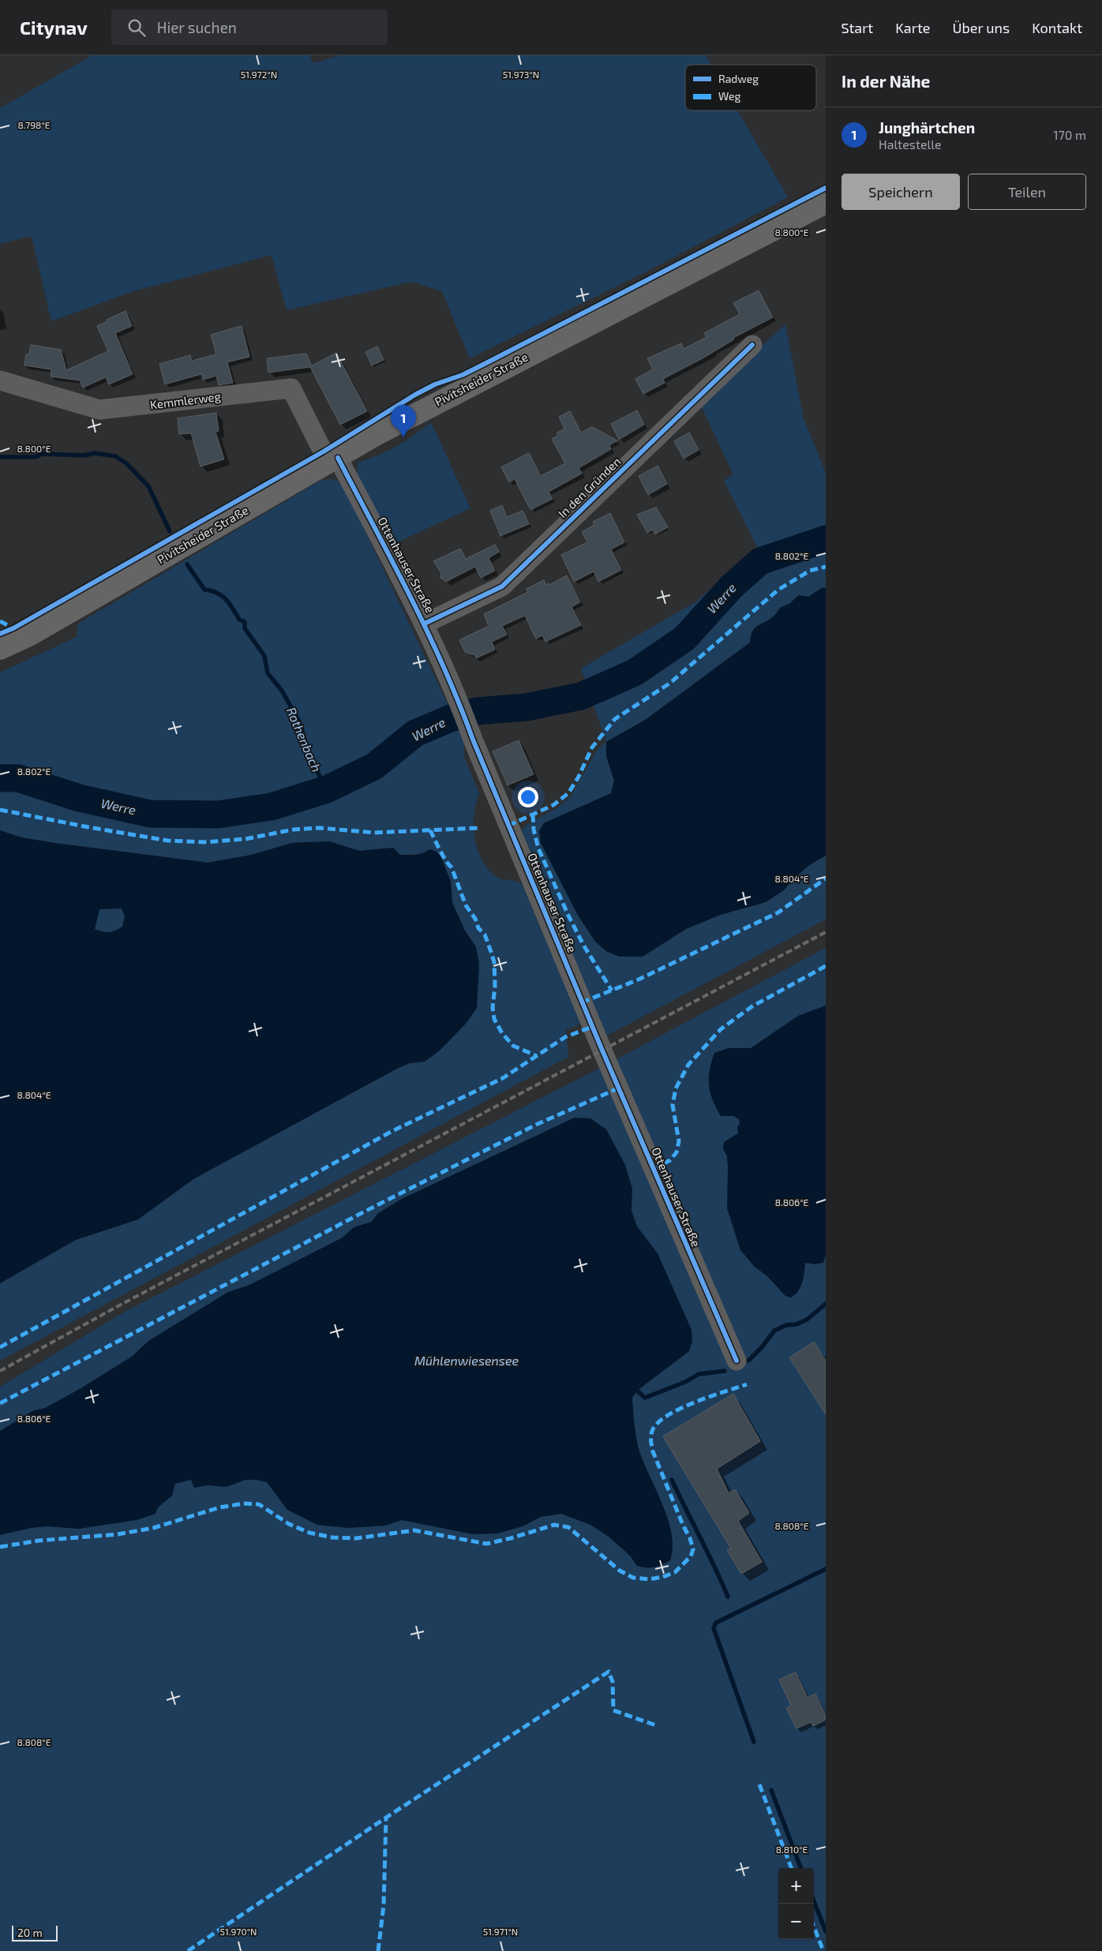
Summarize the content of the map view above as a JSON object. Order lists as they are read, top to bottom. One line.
{"streets":{"main road":["Pivitsheider Straße"],"street":["Kemmlerweg","In den Gründen","Ottenhauser Straße"]},"crossings":[["Pivitsheider Straße","Kemmlerweg"],["Pivitsheider Straße","Ottenhauser Straße"],["Kemmlerweg","Ottenhauser Straße"],["In den Gründen","Ottenhauser Straße"]],"water":["Werre","Rothenbach","Mühlenwiesensee"],"legend":["Radweg","Weg"],"scale_bar":"20 m","page":{"header":"Citynav","search":"Hier suchen","nav":["Start","Karte","Über uns","Kontakt"],"heading":"In der Nähe","list":[{"mark":"1","name":"Junghärtchen","note":"Haltestelle","value":"170 m"}],"buttons":["Speichern","Teilen"],"pins":"1","map_buttons":["+","−"],"scale":"20 m"},"coordinates":["51.972°N","51.973°N","8.798°E","8.800°E","8.802°E","8.804°E","8.806°E","8.808°E","8.810°E","51.970°N","51.971°N"]}
